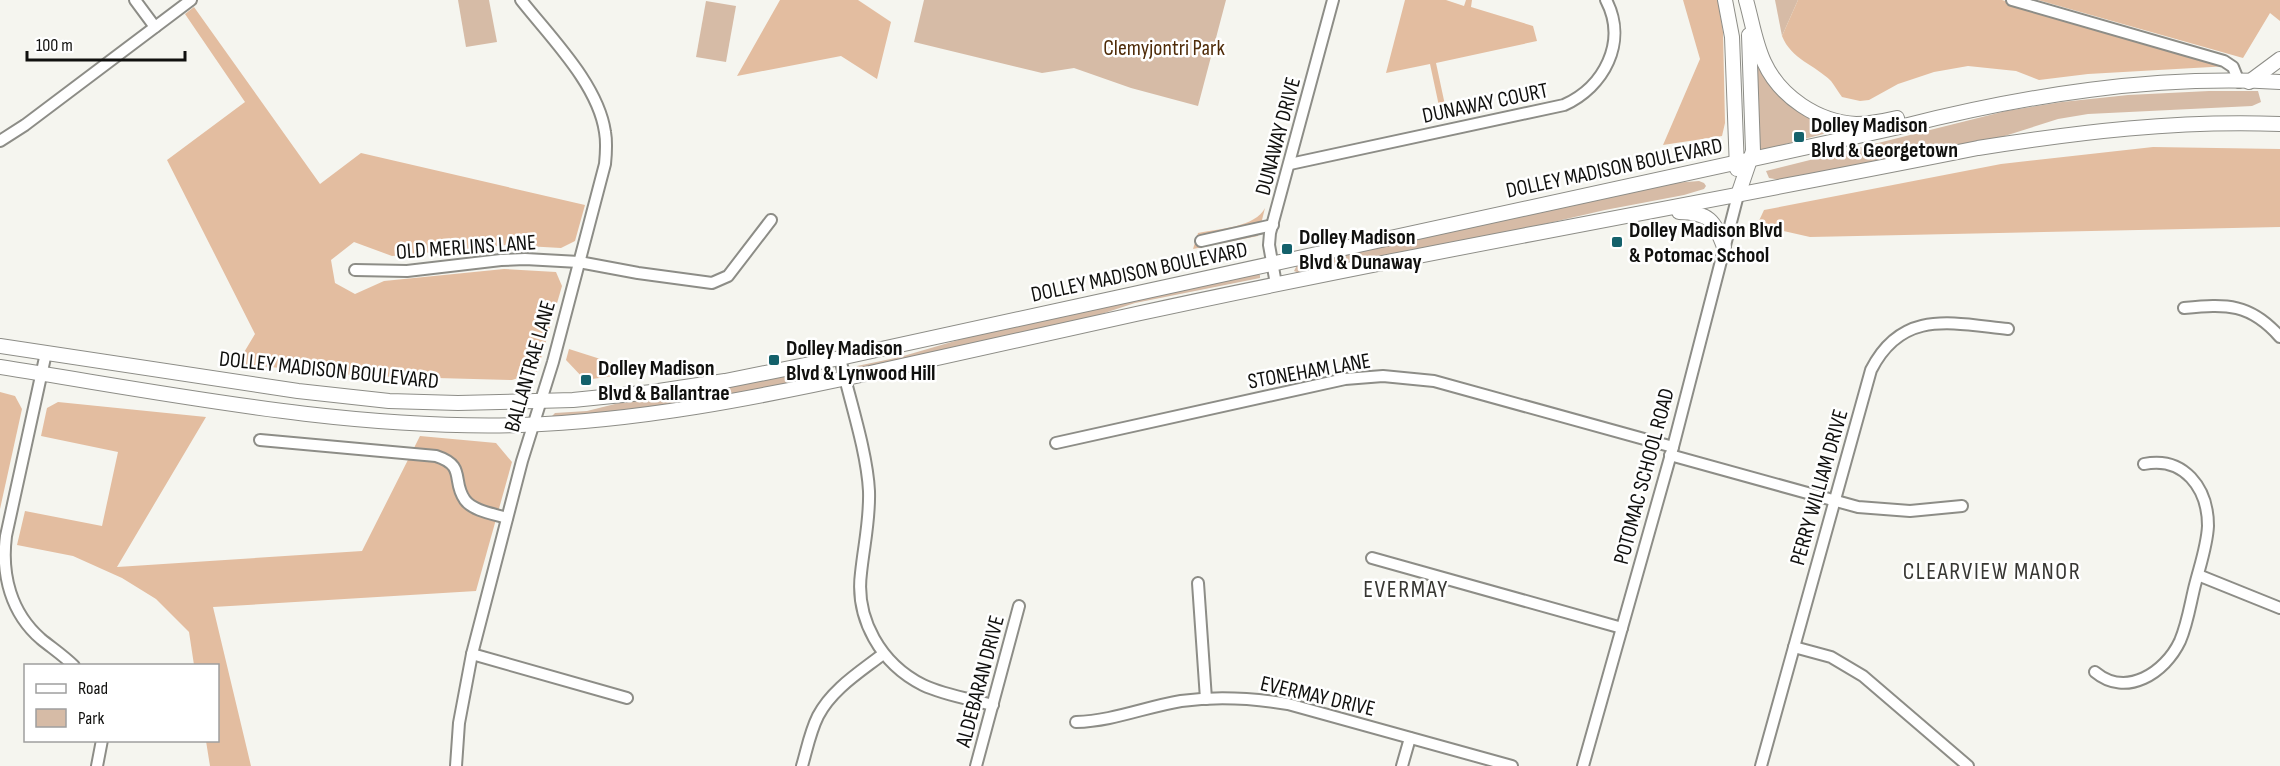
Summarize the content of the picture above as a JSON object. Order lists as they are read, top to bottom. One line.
{"streets":{"main road":["DOLLEY MADISON BOULEVARD"],"street":["DUNAWAY COURT","DUNAWAY DRIVE","OLD MERLINS LANE","BALLANTRAE LANE","STONEHAM LANE","POTOMAC SCHOOL ROAD","PERRY WILLIAM DRIVE","ALDEBARAN DRIVE","EVERMAY DRIVE"]},"crossings":[["DUNAWAY COURT","DUNAWAY DRIVE"],["DUNAWAY DRIVE","DOLLEY MADISON BOULEVARD"],["DOLLEY MADISON BOULEVARD","BALLANTRAE LANE"],["DOLLEY MADISON BOULEVARD","POTOMAC SCHOOL ROAD"],["OLD MERLINS LANE","BALLANTRAE LANE"],["STONEHAM LANE","POTOMAC SCHOOL ROAD"],["STONEHAM LANE","PERRY WILLIAM DRIVE"]],"districts":["CLEARVIEW MANOR","EVERMAY"],"parks":["Clemyjontri Park"],"places":{"transit":["Dolley Madison Blvd & Georgetown","Dolley Madison Blvd & Potomac School","Dolley Madison Blvd & Dunaway","Dolley Madison Blvd & Lynwood Hill","Dolley Madison Blvd & Ballantrae"]},"legend":["Road","Park"],"scale_bar":"100 m"}
